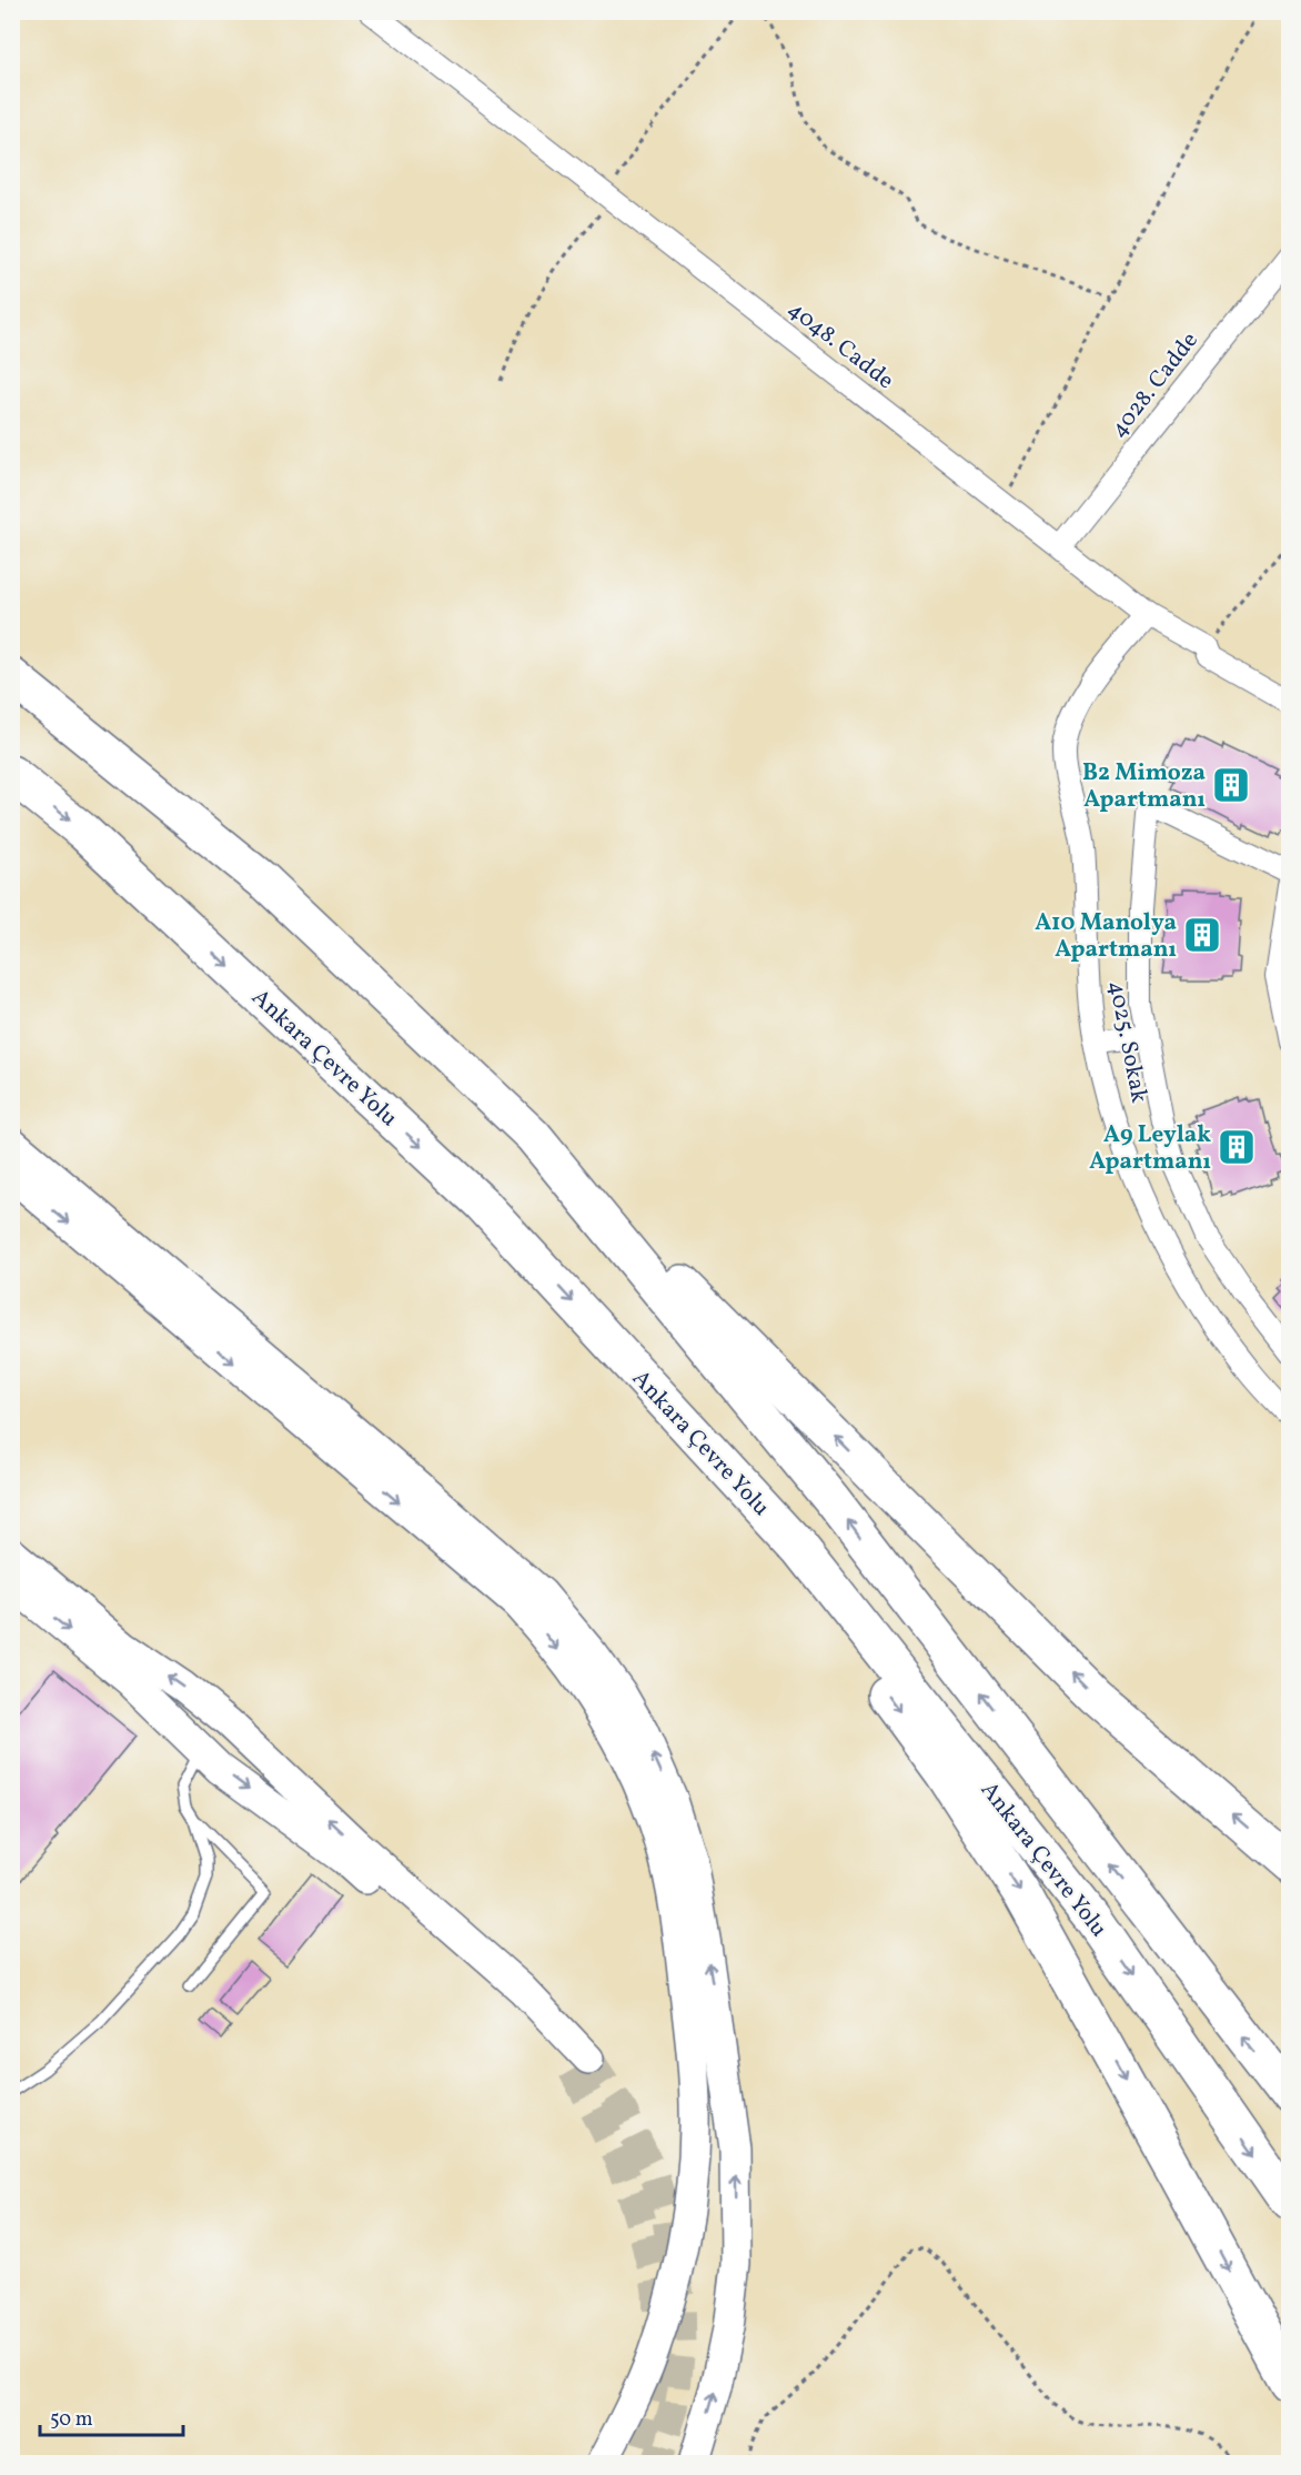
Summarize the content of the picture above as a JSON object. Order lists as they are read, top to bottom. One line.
{"streets":{"highway":["Ankara Çevre Yolu"],"street":["4048. Cadde","4028. Cadde","4025. Sokak"]},"crossings":[["4048. Cadde","4028. Cadde"],["4048. Cadde","4025. Sokak"]],"places":{"building":["B2 Mimoza Apartmanı","A10 Manolya Apartmanı","A9 Leylak Apartmanı"]},"scale_bar":"50 m"}
